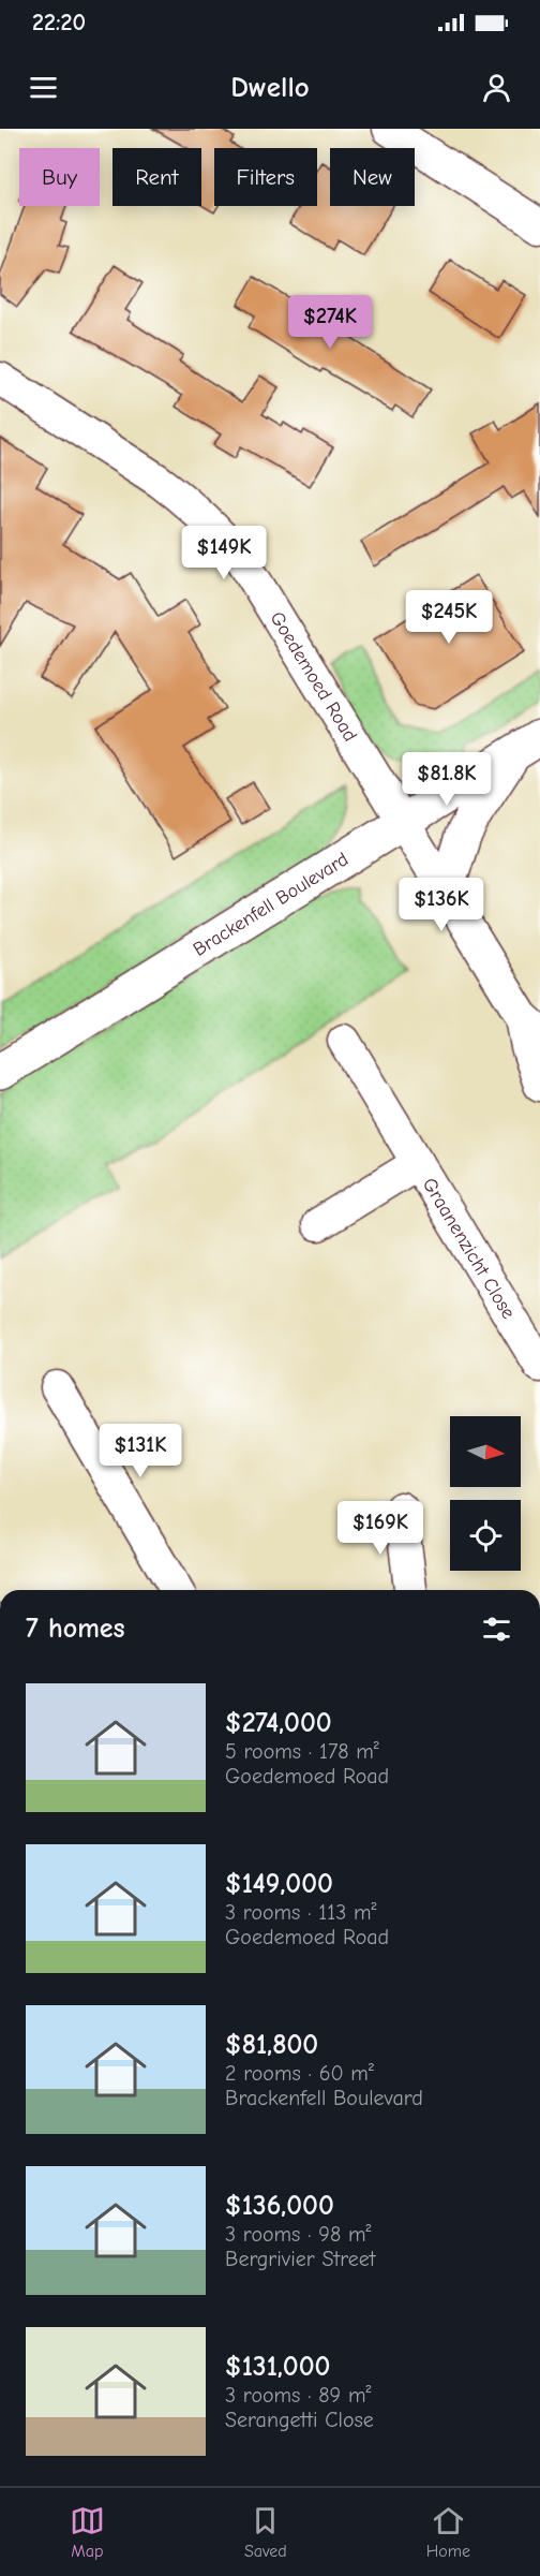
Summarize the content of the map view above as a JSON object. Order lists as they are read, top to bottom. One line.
{"streets":{"street":["Goedemoed Road","Brackenfell Boulevard","Graanenzicht Close"]},"crossings":[["Goedemoed Road","Brackenfell Boulevard"]],"north":"right","page":{"status":"22:20","header":"Dwello","chip":["Buy","Rent","Filters","New"],"price":["$274K","$149K","$245K","$81.8K","$136K","$131K","$169K"],"heading":"7 homes","list":[{"name":"$274,000","note":"5 rooms · 178 m² · Goedemoed Road"},{"name":"$149,000","note":"3 rooms · 113 m² · Goedemoed Road"},{"name":"$81,800","note":"2 rooms · 60 m² · Brackenfell Boulevard"},{"name":"$136,000","note":"3 rooms · 98 m² · Bergrivier Street"},{"name":"$131,000","note":"3 rooms · 89 m² · Serangetti Close"}],"tabs":["Map","Saved","Home"]}}
